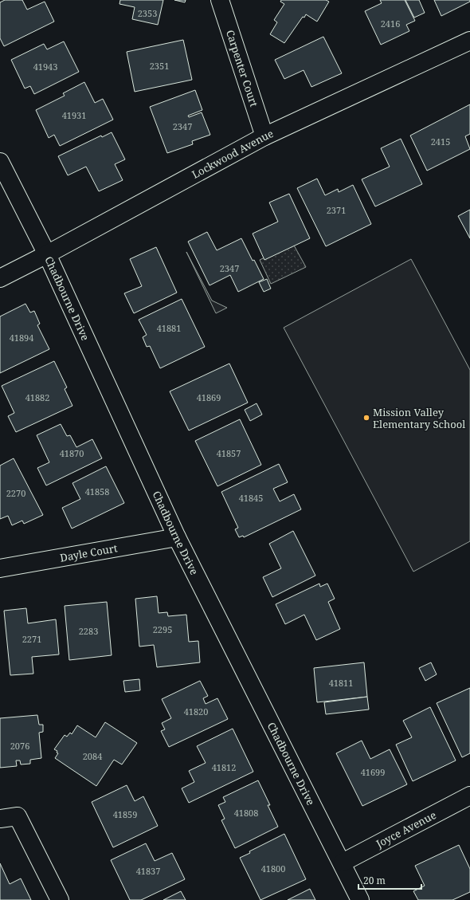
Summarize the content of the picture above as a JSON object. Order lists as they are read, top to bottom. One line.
{"streets":{"street":["Carpenter Court","Lockwood Avenue","Chadbourne Drive","Dayle Court","Joyce Avenue"]},"crossings":[["Carpenter Court","Lockwood Avenue"],["Lockwood Avenue","Chadbourne Drive"],["Chadbourne Drive","Dayle Court"],["Chadbourne Drive","Joyce Avenue"]],"places":["Mission Valley Elementary School"],"house_numbers":["2353","2416","2351","41943","41931","2347","2415","2371","2347","41881","41894","41882","41869","41870","41857","41858","2270","41845","2295","2283","2271","41811","41820","2076","2084","41812","41699","41808","41859","41800","41837"],"scale_bar":"20 m"}
